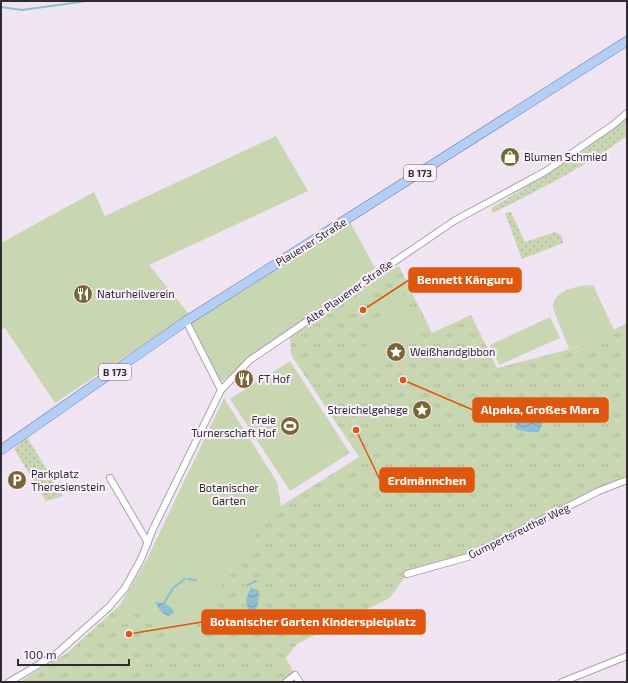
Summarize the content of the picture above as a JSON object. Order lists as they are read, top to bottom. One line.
{"streets":{"main road":["B 173","Plauener Straße"],"street":["Alte Plauener Straße","Gumpertsreuther Weg"]},"parks":["Botanischer Garten"],"places":{"shop":["Blumen Schmied"],"restaurant":["Naturheilverein","FT Hof"],"other":["Bennett Känguru","Alpaka, Großes Mara","Erdmännchen","Botanischer Garten Kinderspielplatz"],"place":["Weißhandgibbon","Streichelgehege"],"sports":["Freie Turnerschaft Hof"],"parking":["Parkplatz Theresienstein"]},"scale_bar":"100 m"}
